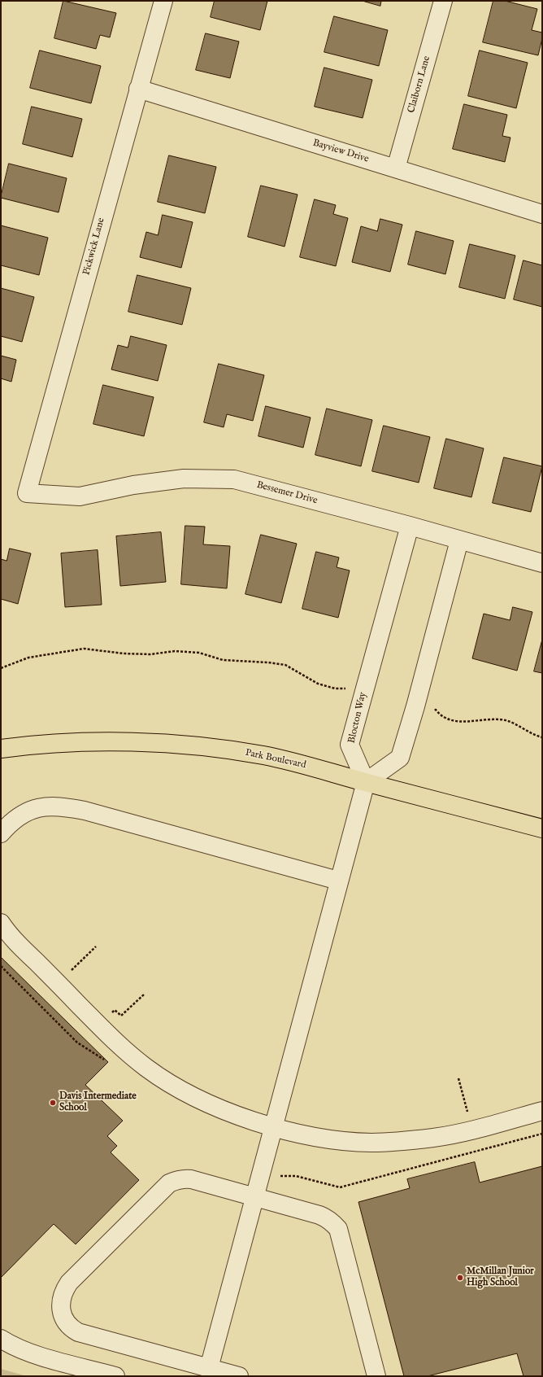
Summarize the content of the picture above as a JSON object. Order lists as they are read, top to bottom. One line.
{"streets":{"main road":["Park Boulevard"],"street":["Claiborn Lane","Bayview Drive","Pickwick Lane","Bessemer Drive","Blocton Way"]},"crossings":[["Claiborn Lane","Bayview Drive"],["Bayview Drive","Pickwick Lane"],["Pickwick Lane","Bessemer Drive"],["Bessemer Drive","Blocton Way"],["Blocton Way","Park Boulevard"]],"places":["Davis Intermediate School","McMillan Junior High School"]}
